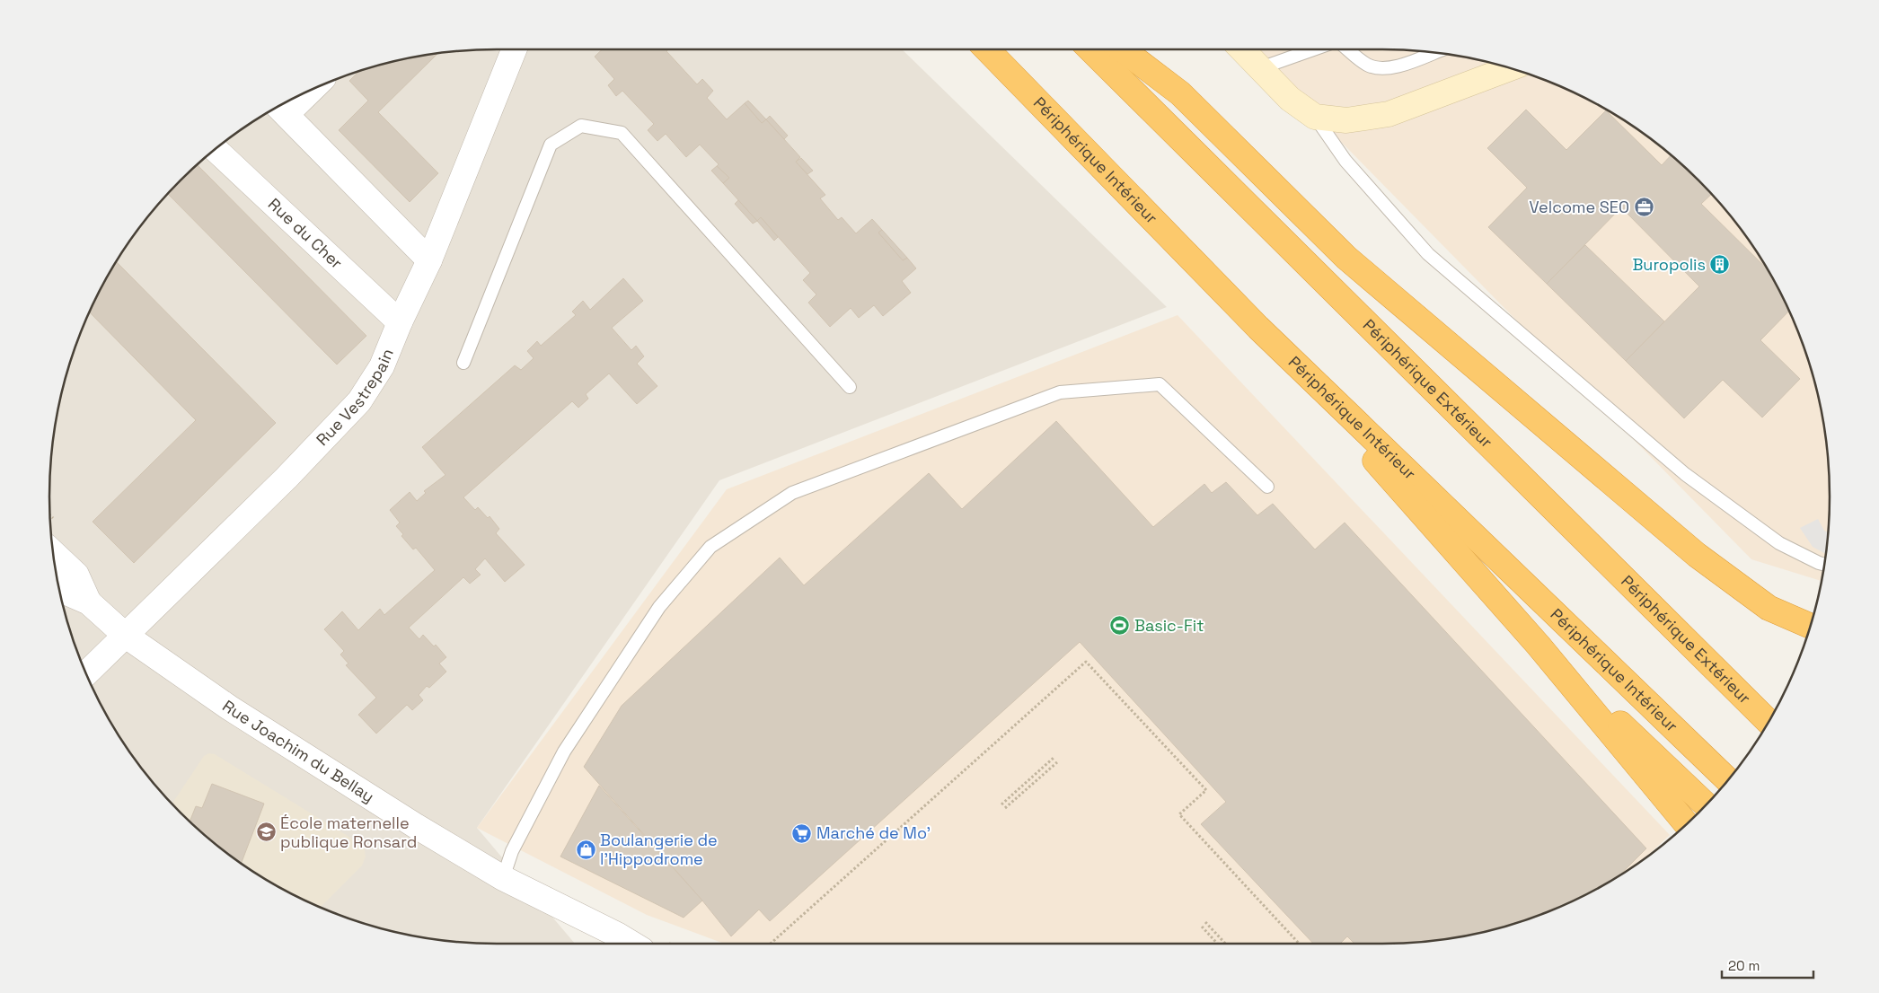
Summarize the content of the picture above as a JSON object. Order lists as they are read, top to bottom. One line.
{"streets":{"highway":["Périphérique Intérieur","Périphérique Extérieur"],"street":["Rue du Cher","Rue Vestrepain","Rue Joachim du Bellay"]},"crossings":[["Rue du Cher","Rue Vestrepain"],["Rue Vestrepain","Rue Joachim du Bellay"]],"places":{"office":["Velcome SEO"],"building":["Buropolis"],"sports":["Basic-Fit"],"school or university":["École maternelle publique Ronsard"],"supermarket":["Marché de Mo'"],"shop":["Boulangerie de l'Hippodrome"]},"scale_bar":"20 m"}
